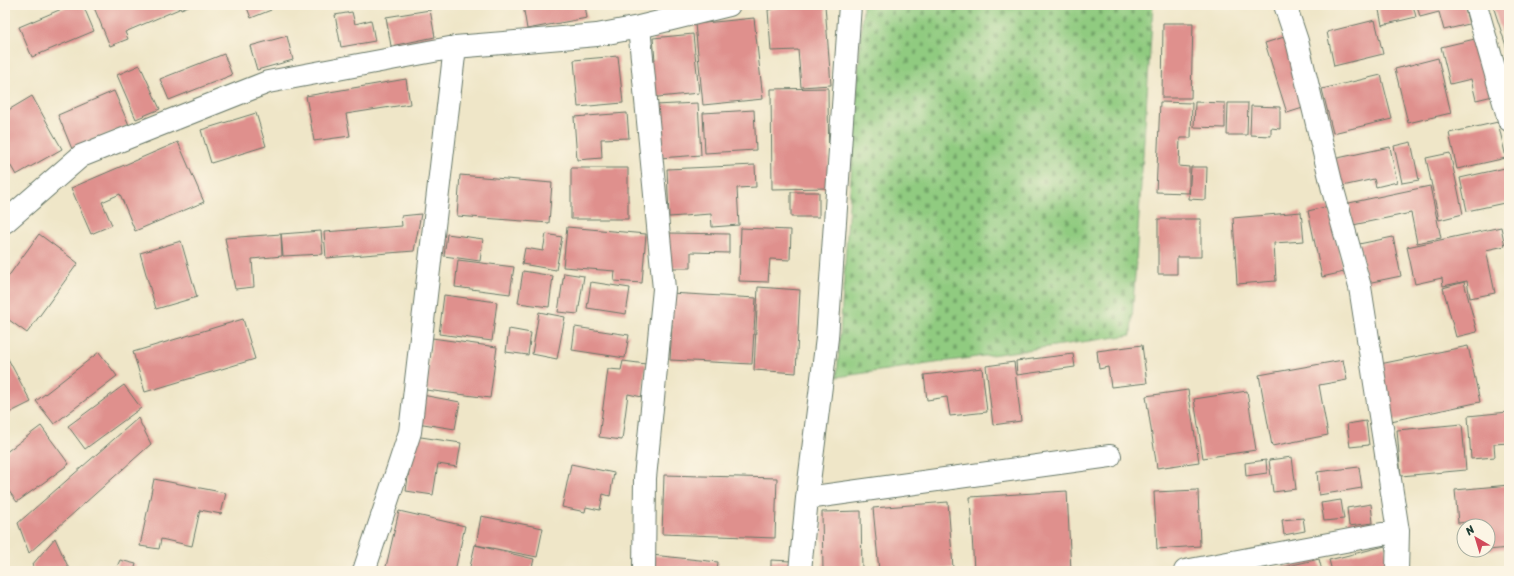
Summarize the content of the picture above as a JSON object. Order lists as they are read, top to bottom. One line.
{"north":"top left"}
